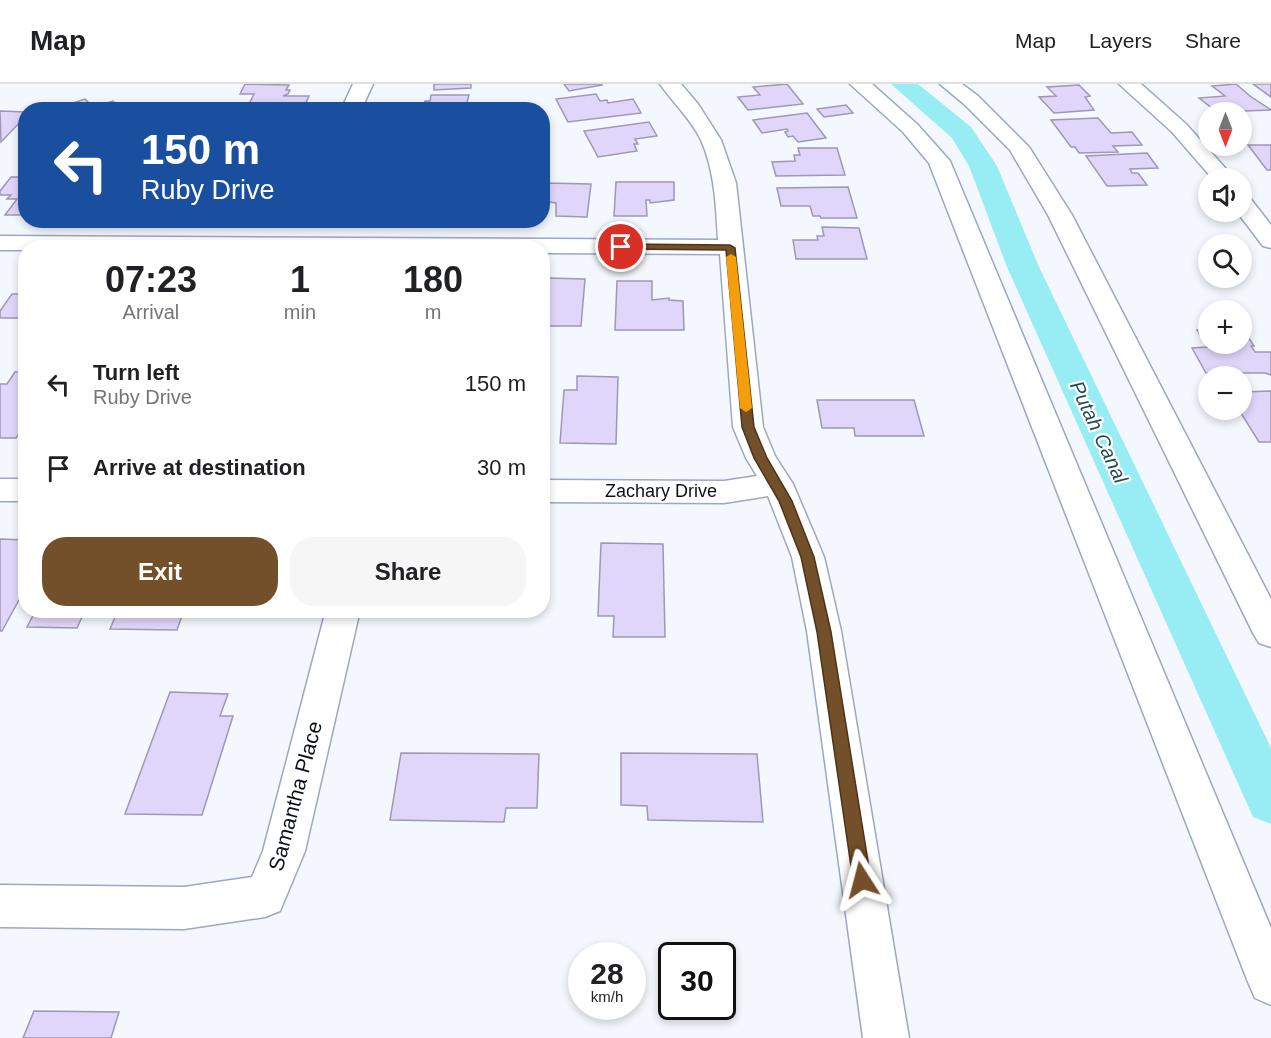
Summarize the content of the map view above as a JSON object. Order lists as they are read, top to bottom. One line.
{"streets":{"street":["Zachary Drive","Samantha Place"]},"water":["Putah Canal"],"north":"bottom","page":{"header":"Map","nav":["Map","Layers","Share"],"map_buttons":["+","−"],"turn":["150 m","Ruby Drive"],"eta":["07:23","Arrival","1","min","180","m"],"list":[{"name":"Turn left","note":"Ruby Drive","value":"150 m"},{"name":"Arrive at destination","value":"30 m"}],"buttons":["Exit","Share"],"speed":"28 km/h","limit":"30"}}
